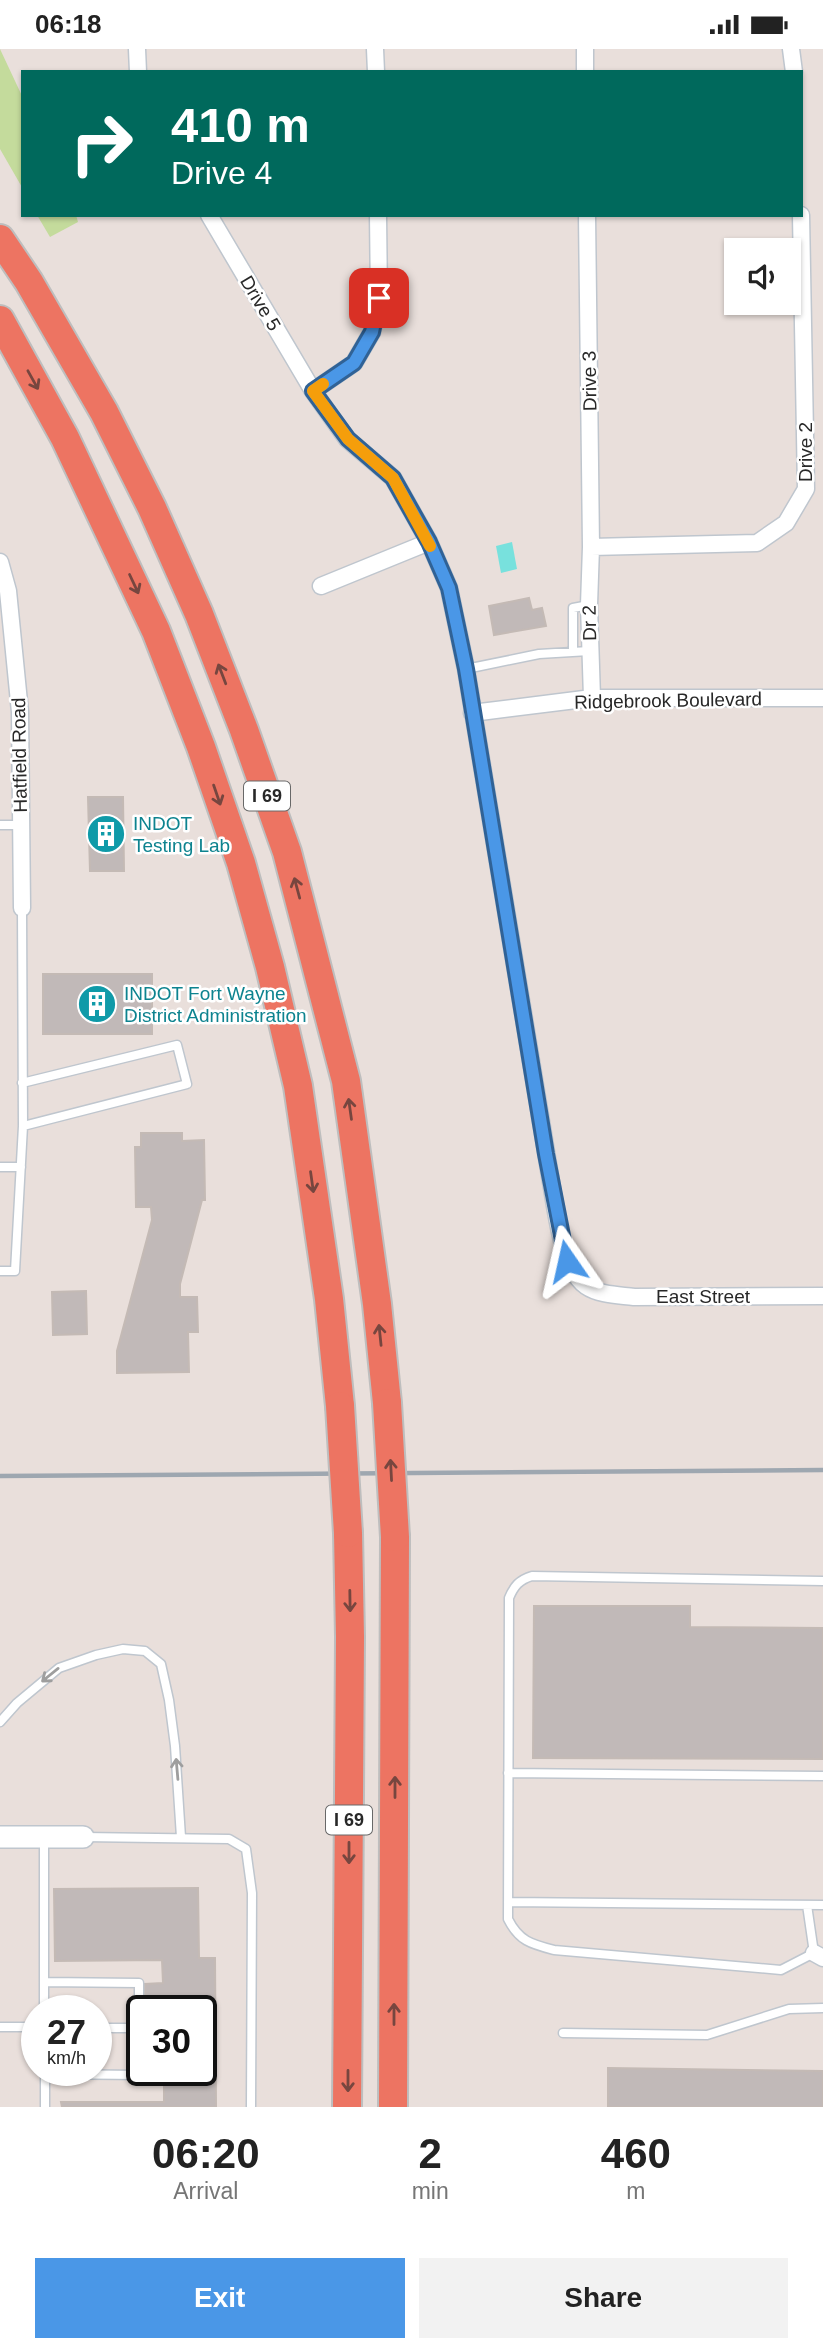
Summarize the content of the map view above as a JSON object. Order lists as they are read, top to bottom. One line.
{"streets":{"highway":["I 69"],"street":["Drive 5","Drive 3","Drive 2","Dr 2","Ridgebrook Boulevard","Hatfield Road","East Street"]},"crossings":[["Drive 5","Ridgebrook Boulevard"],["Drive 5","East Street"],["Drive 3","Drive 2"],["Drive 3","Dr 2"],["Drive 2","Dr 2"],["Dr 2","Ridgebrook Boulevard"]],"places":{"building":["INDOT Testing Lab","INDOT Fort Wayne District Administration"]},"page":{"status":"06:18","turn":["410 m","Drive 4"],"speed":"27 km/h","limit":"30","eta":["06:20","Arrival","2","min","460","m"],"buttons":["Exit","Share"]}}
